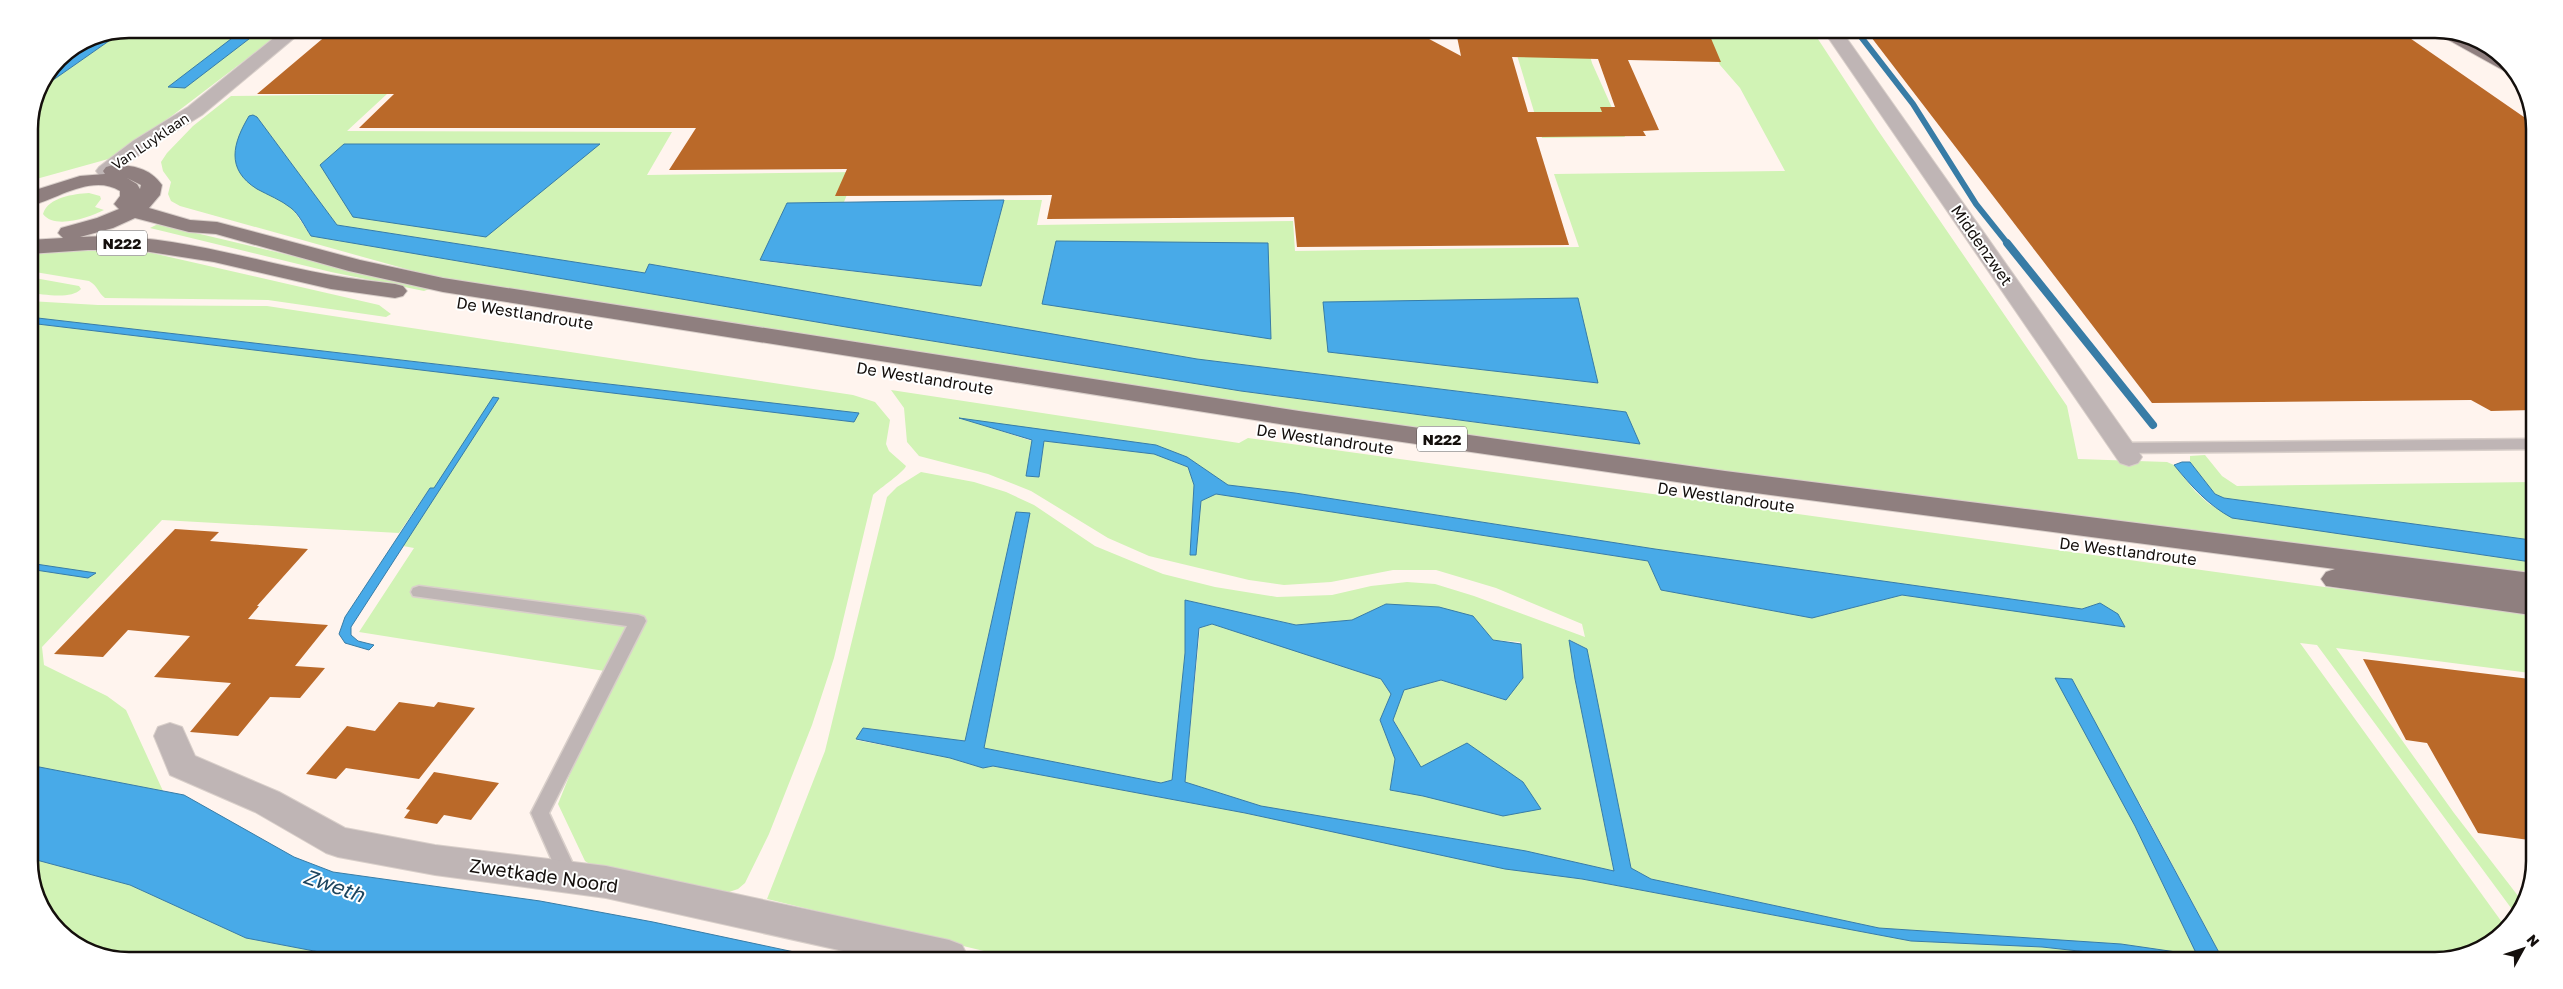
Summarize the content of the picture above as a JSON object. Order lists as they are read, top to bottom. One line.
{"streets":{"main road":["N222","De Westlandroute"],"street":["Van Luyklaan","Middenzwet","Zwetkade Noord"]},"crossings":[["Van Luyklaan","N222"],["N222","De Westlandroute"]],"water":["Zweth"],"north":"top right"}
